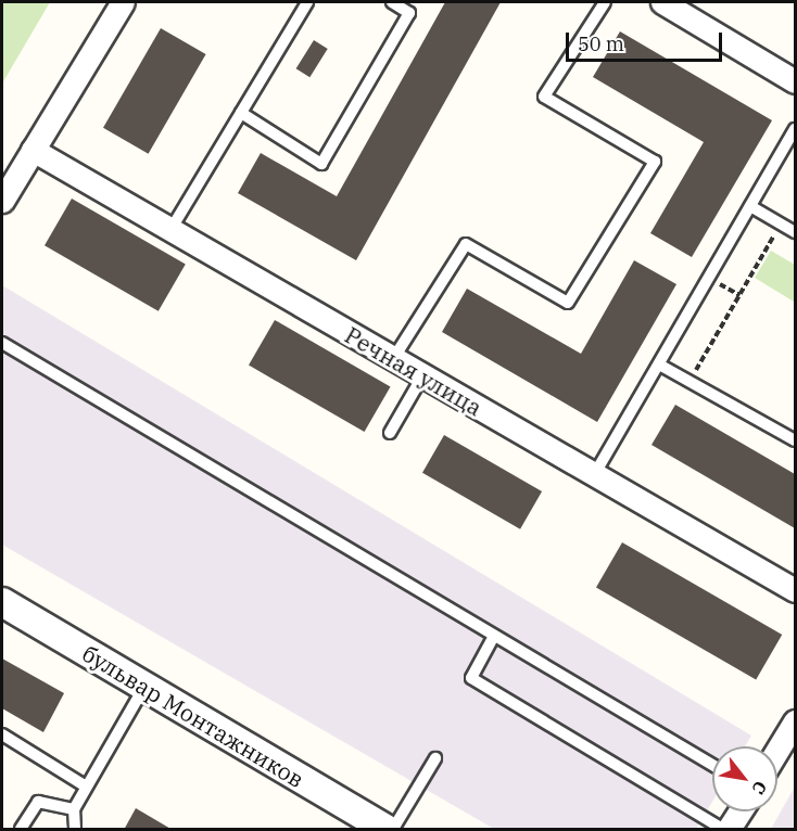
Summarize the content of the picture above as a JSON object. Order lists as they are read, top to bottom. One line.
{"streets":{"street":["Речная улица","бульвар Монтажников"]},"scale_bar":"50 m","north":"bottom right"}
